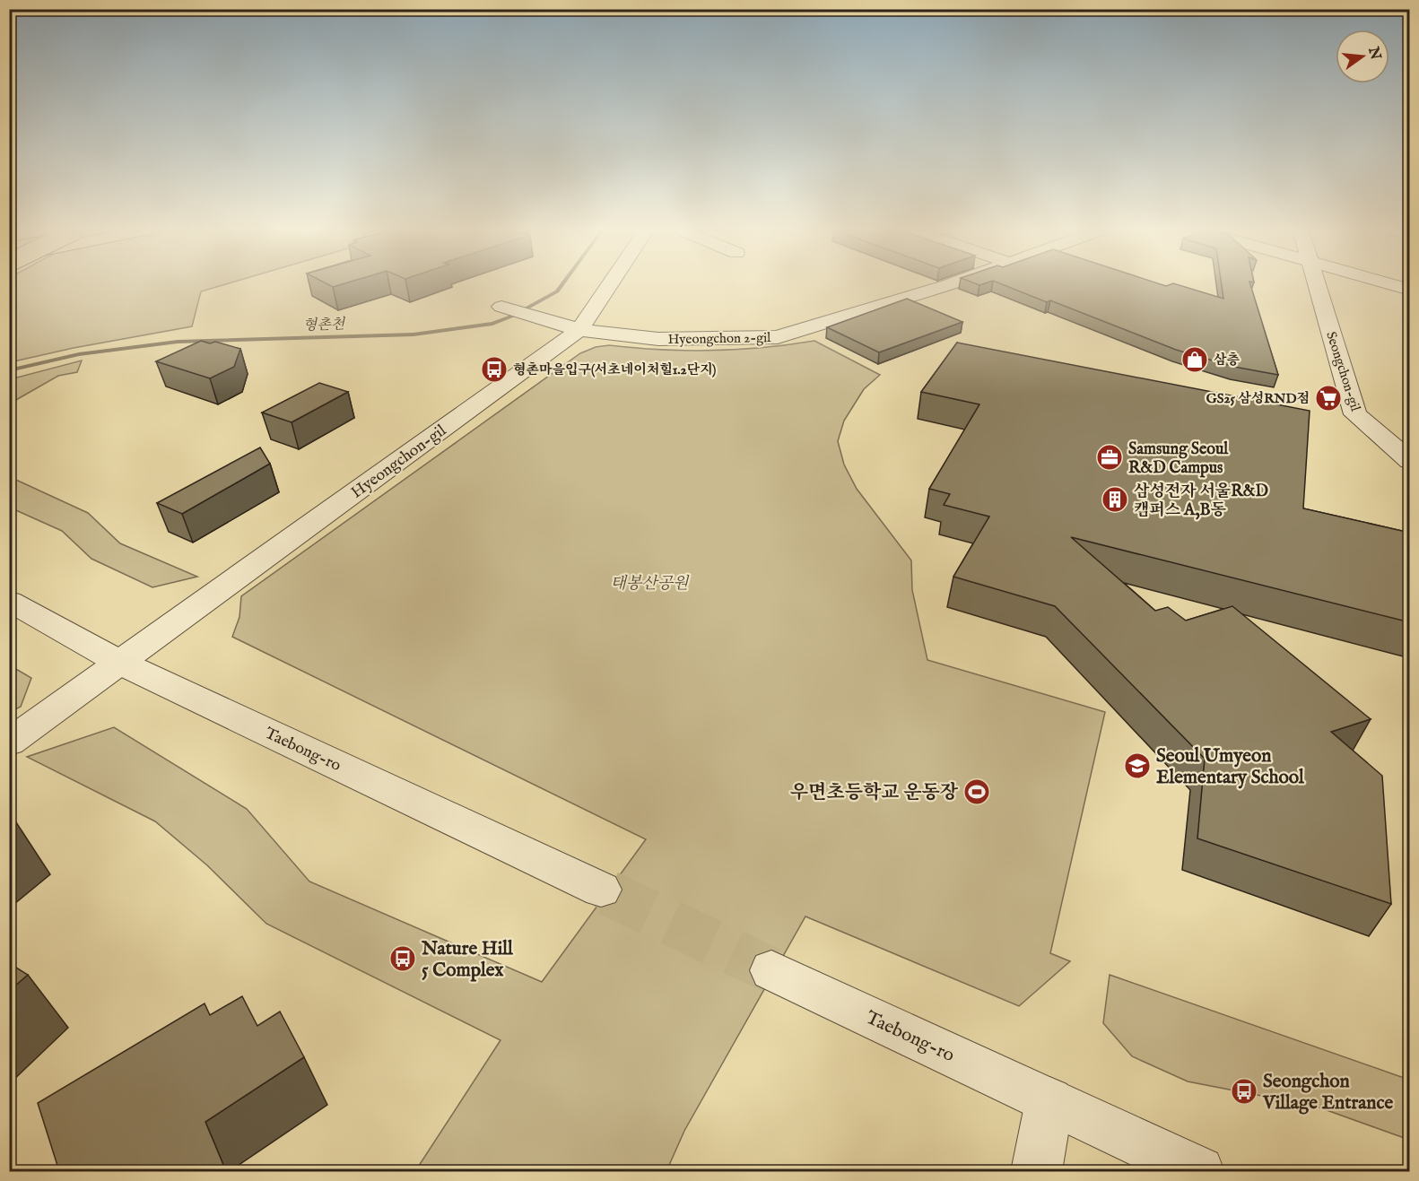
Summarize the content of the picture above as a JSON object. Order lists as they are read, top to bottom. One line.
{"streets":{"street":["Hyeongchon 2-gil","Seongchon-gil","Hyeongchon-gil","Taebong-ro"]},"crossings":[["Hyeongchon 2-gil","Hyeongchon-gil"],["Hyeongchon-gil","Taebong-ro"]],"water":["형촌천"],"parks":["태봉산공원"],"places":{"shop":["삼층"],"bus stop":["형촌마을입구(서초네이처힐1.2단지)","Nature Hill 5 Complex","Seongchon Village Entrance"],"supermarket":["GS25 삼성RND점"],"office":["Samsung Seoul R&D Campus"],"building":["삼성전자 서울R&D 캠퍼스 A,B동"],"school or university":["Seoul Umyeon Elementary School"],"sports":["우면초등학교 운동장"]},"north":"right"}
